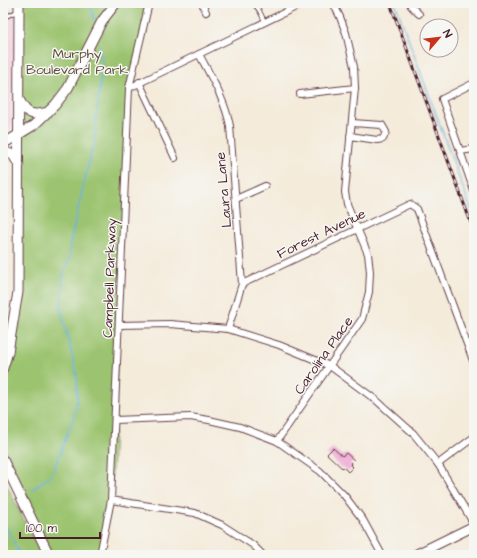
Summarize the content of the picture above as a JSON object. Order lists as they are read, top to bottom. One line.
{"streets":{"street":["Laura Lane","Forest Avenue","Campbell Parkway","Carolina Place"]},"crossings":[["Laura Lane","Forest Avenue"],["Forest Avenue","Carolina Place"]],"parks":["Murphy Boulevard Park"],"scale_bar":"100 m","north":"top right"}
